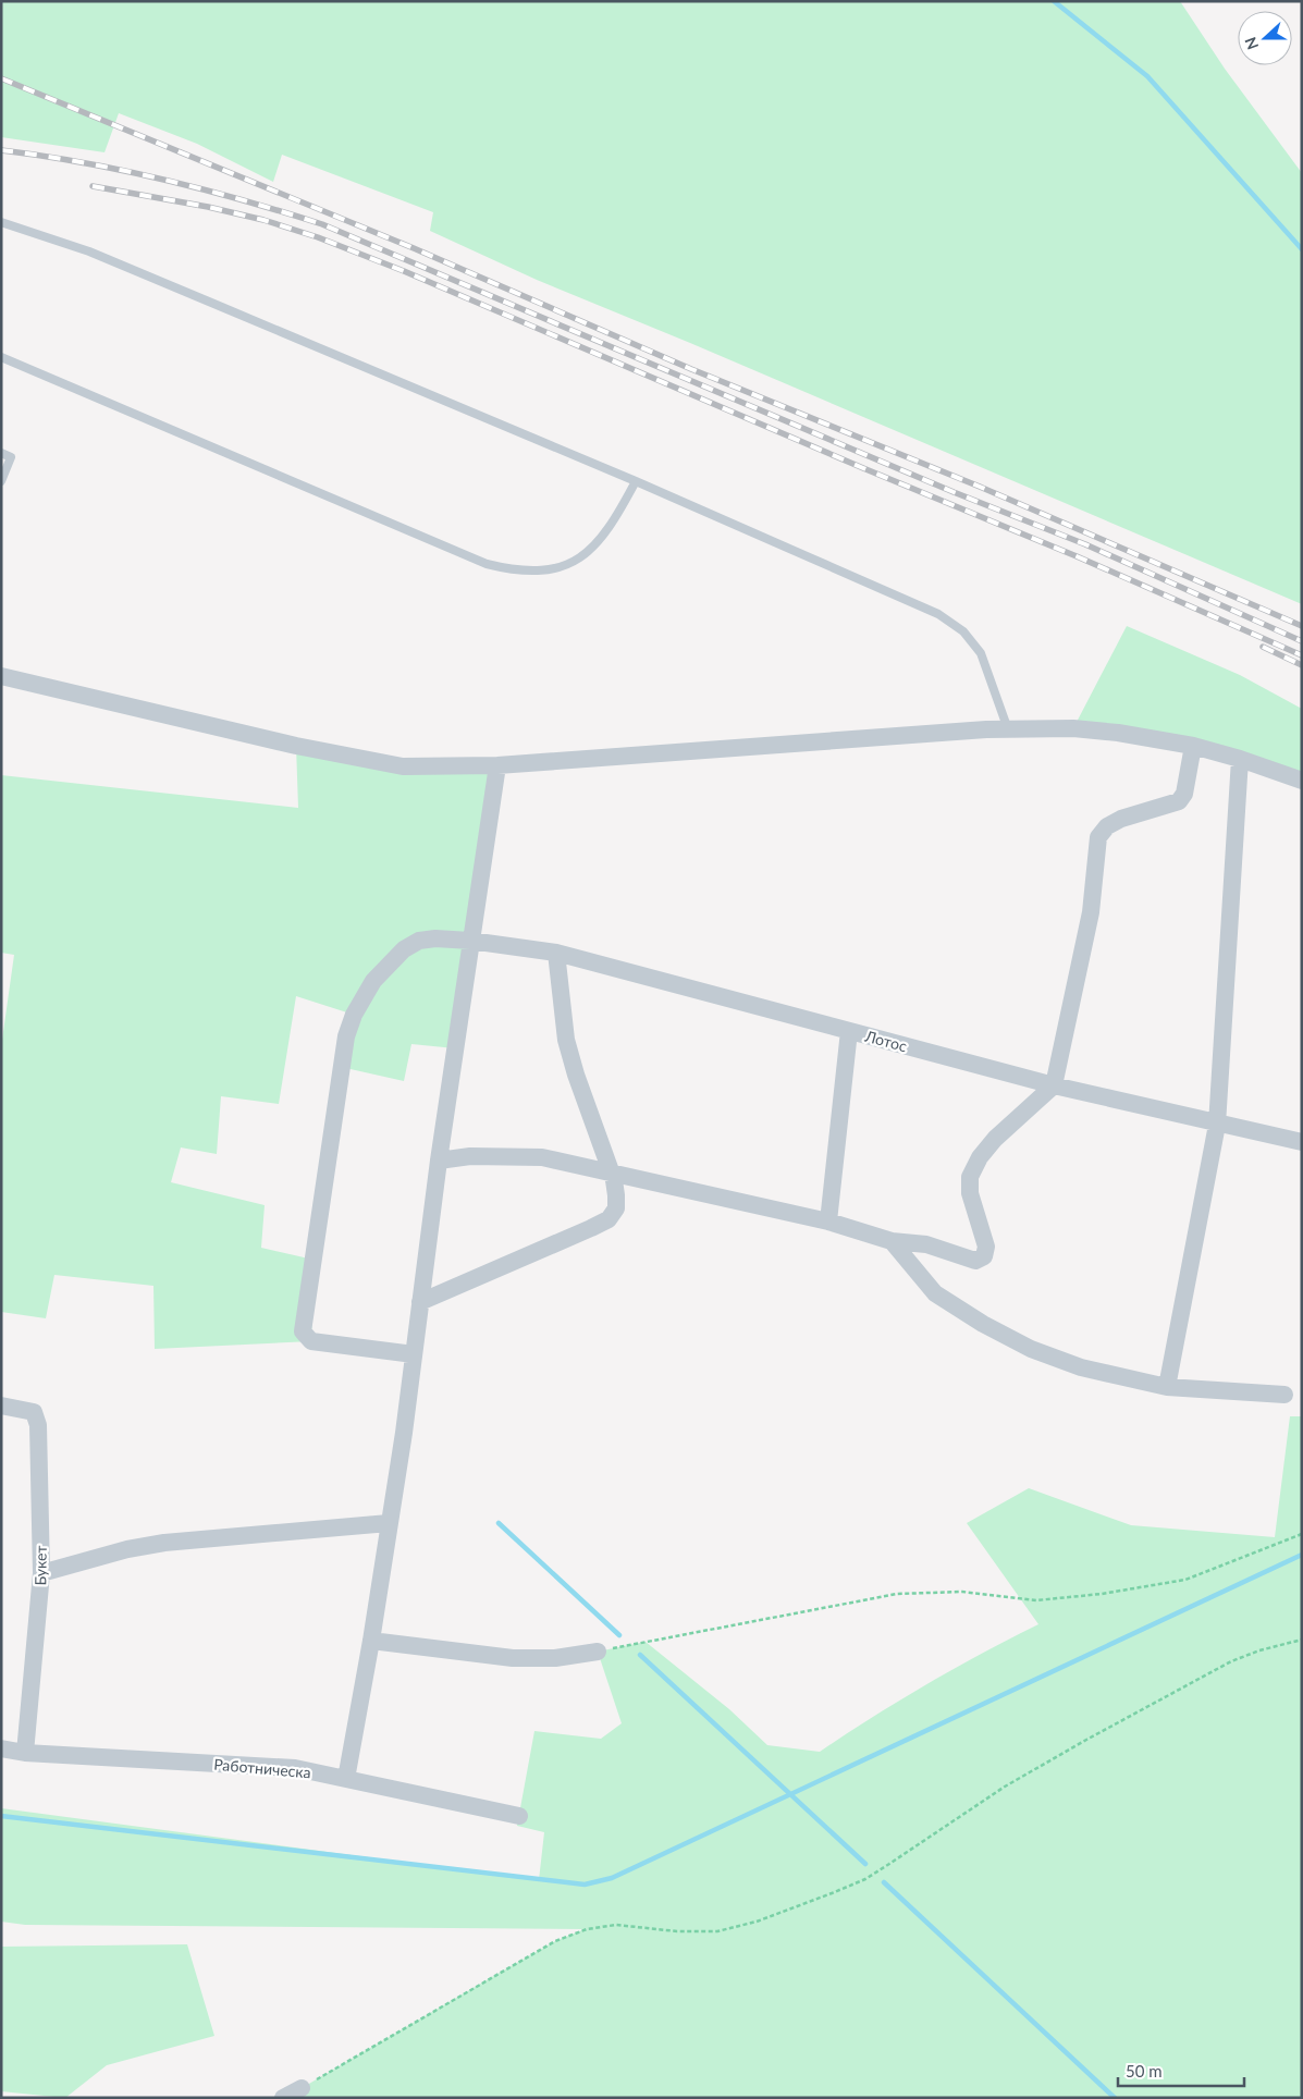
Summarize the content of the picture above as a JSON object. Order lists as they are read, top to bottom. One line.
{"streets":{"street":["Лотос","Букет","Работническа"]},"crossings":[["Букет","Работническа"]],"scale_bar":"50 m","north":"left"}
